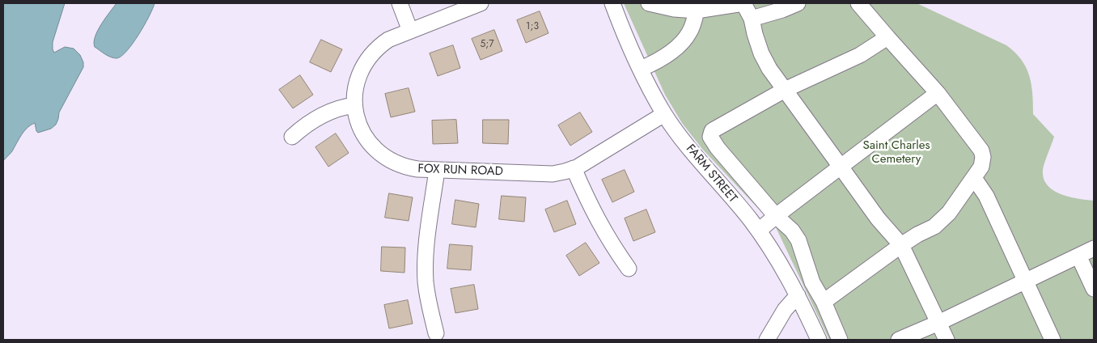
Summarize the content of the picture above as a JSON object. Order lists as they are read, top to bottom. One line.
{"streets":{"street":["FOX RUN ROAD","FARM STREET"]},"crossings":[["FOX RUN ROAD","FARM STREET"]],"parks":["Saint Charles Cemetery"],"house_numbers":["1;3","5;7"]}
